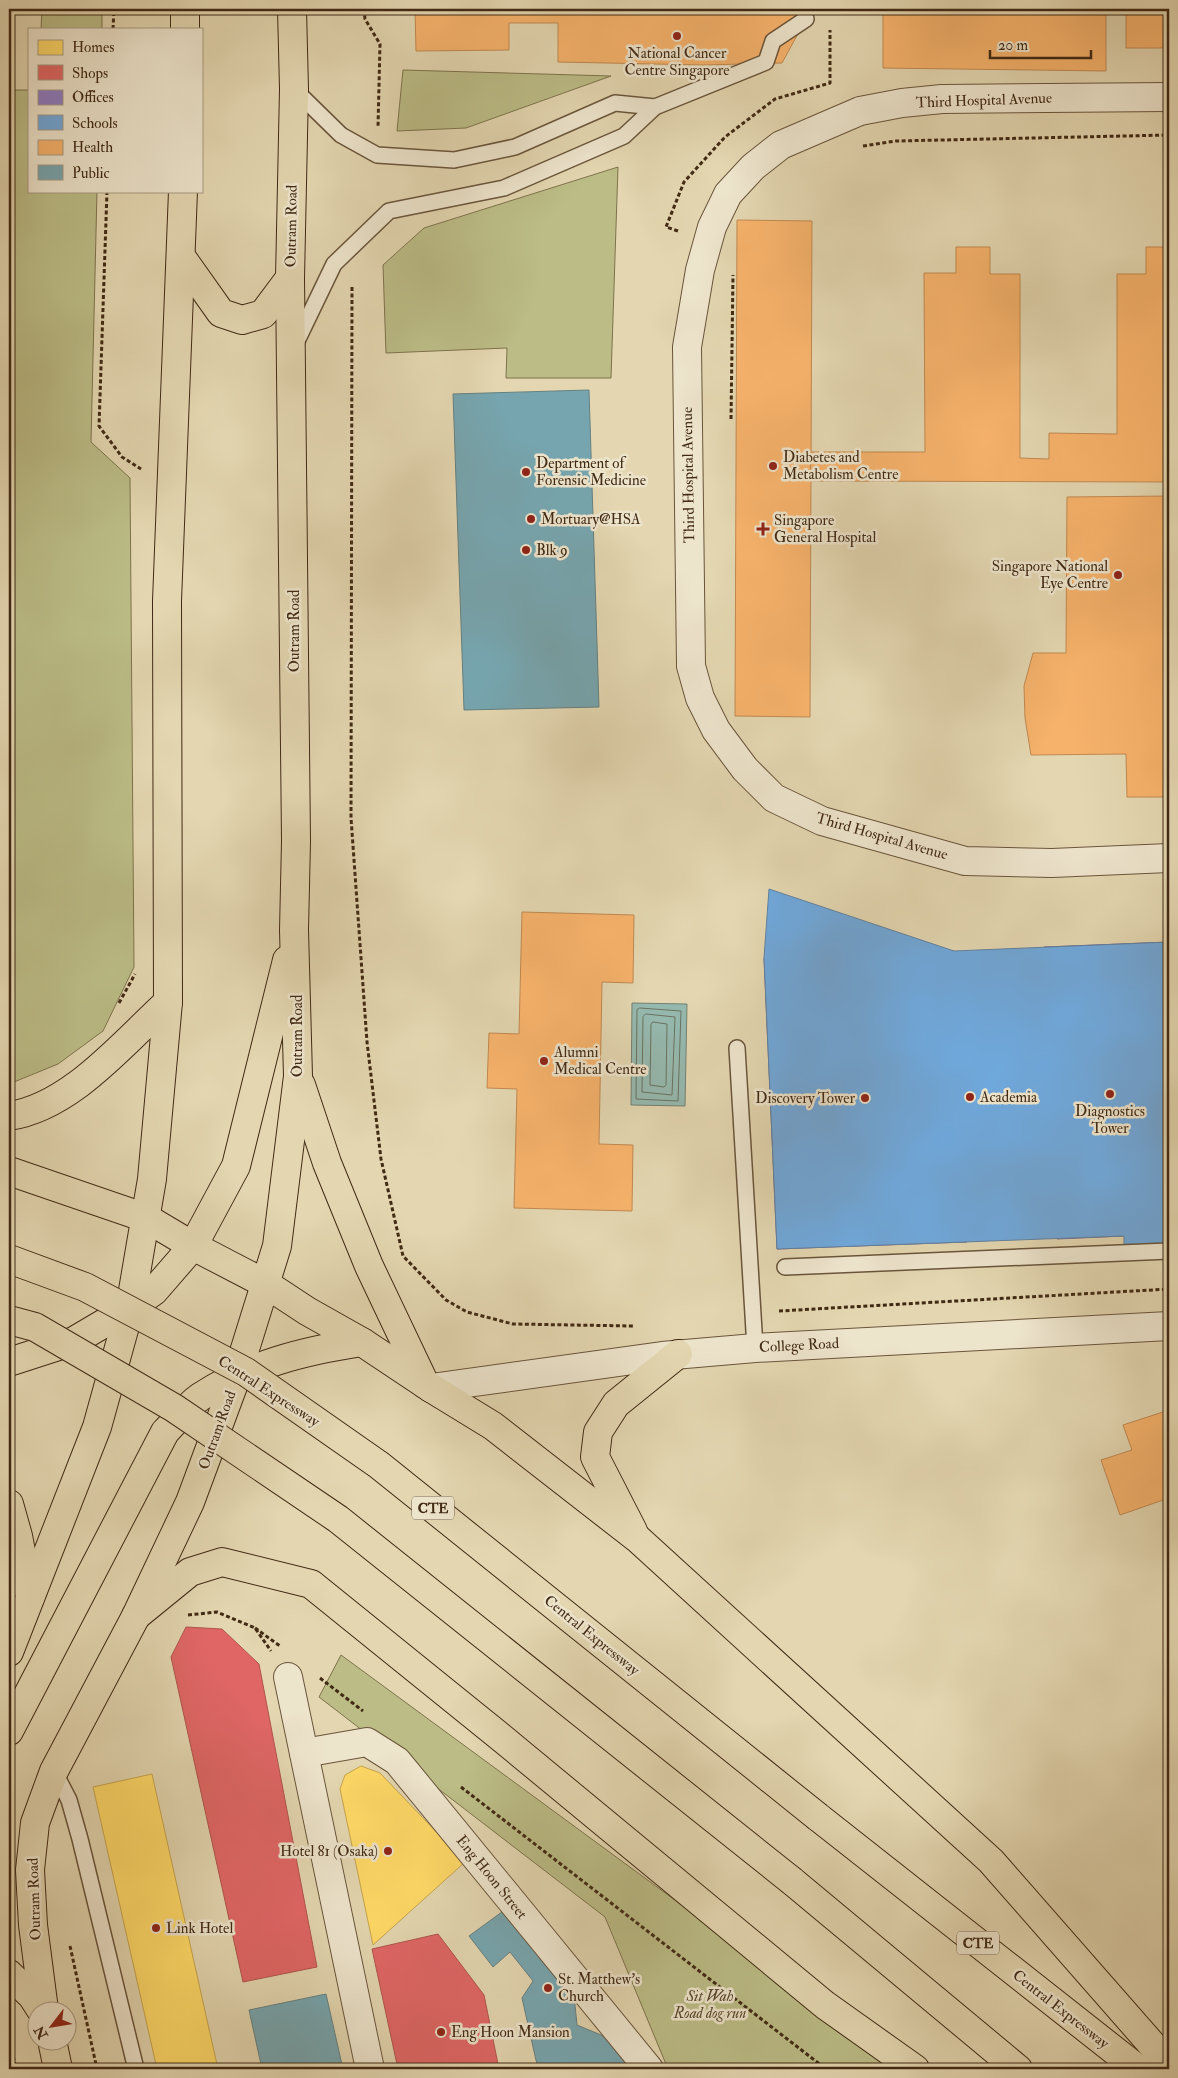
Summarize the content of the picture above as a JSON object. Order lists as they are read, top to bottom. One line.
{"streets":{"main road":["Outram Road","Central Expressway","CTE"],"street":["Third Hospital Avenue","College Road","Eng Hoon Street"]},"parks":["Sit Wah Road dog run"],"places":{"other":["National Cancer Centre Singapore","Diabetes and Metabolism Centre","Department of Forensic Medicine","Mortuary@HSA","Blk 9","Singapore National Eye Centre","Alumni Medical Centre","Diagnostics Tower","Academia","Discovery Tower","Hotel 81 (Osaka)","Link Hotel","St. Matthew's Church","Eng Hoon Mansion"],"health":["Singapore General Hospital"]},"legend":["Homes","Shops","Offices","Schools","Health","Public"],"scale_bar":"20 m","north":"bottom left"}
